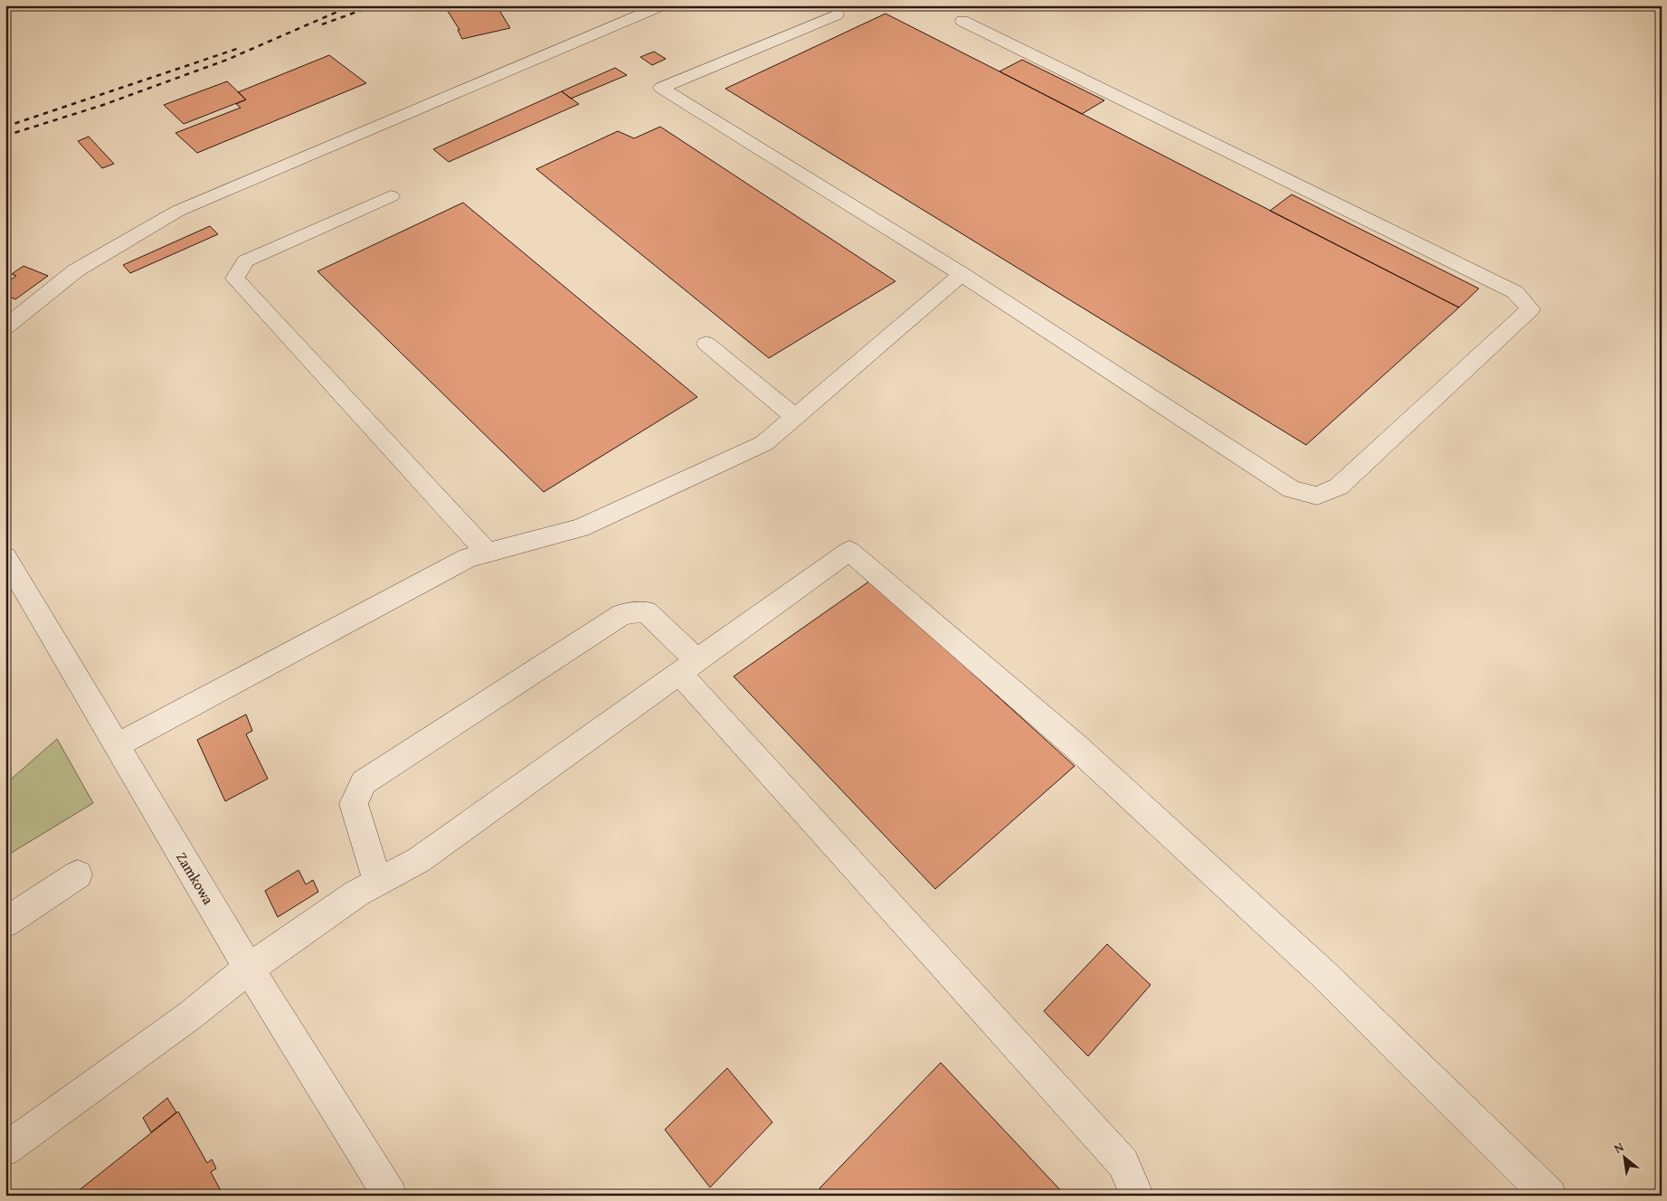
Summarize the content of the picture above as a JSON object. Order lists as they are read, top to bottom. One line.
{"streets":{"street":["Zamkowa"]},"north":"top left"}
